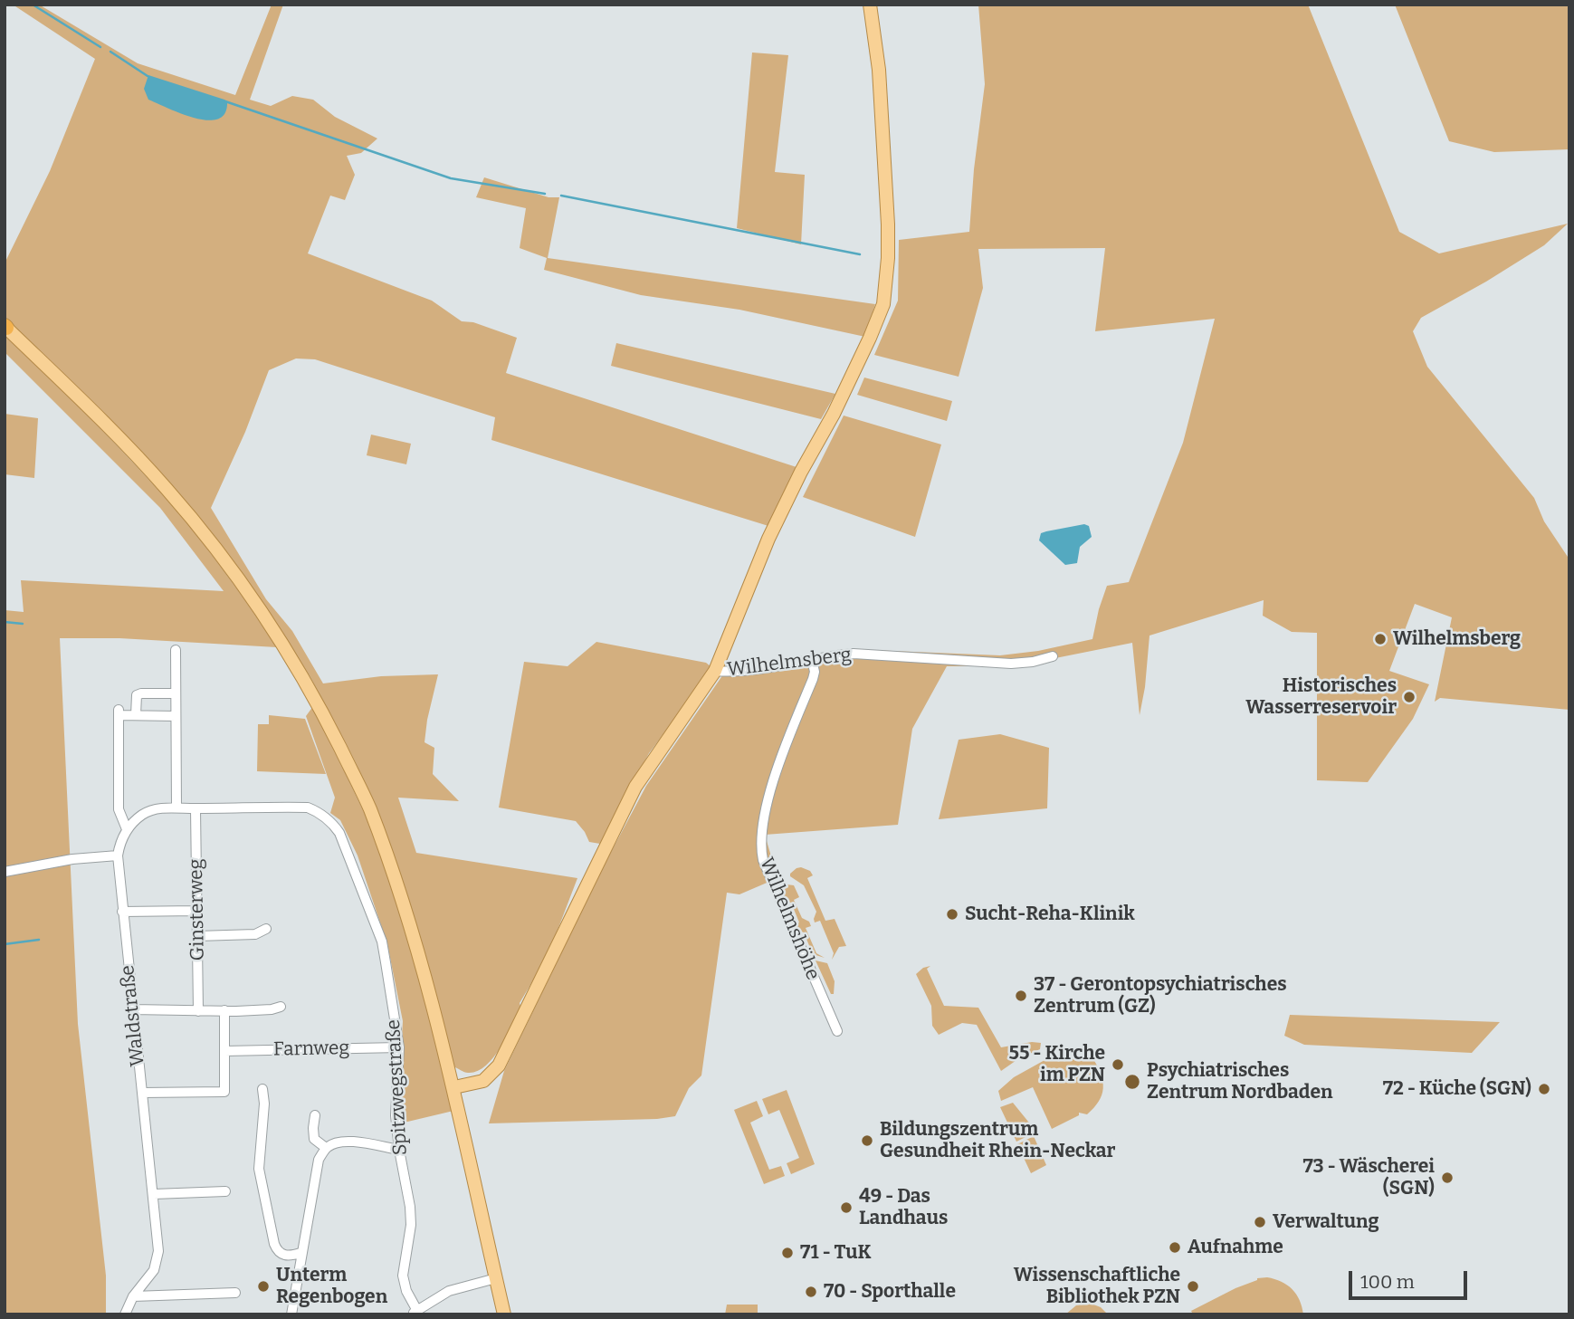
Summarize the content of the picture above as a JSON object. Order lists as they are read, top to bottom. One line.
{"streets":{"street":["Wilhelmsberg","Ginsterweg","Wilhelmshöhe","Waldstraße","Farnweg","Spitzwegstraße"]},"crossings":[["Wilhelmsberg","Wilhelmshöhe"],["Ginsterweg","Spitzwegstraße"],["Waldstraße","Spitzwegstraße"],["Farnweg","Spitzwegstraße"]],"places":["Wilhelmsberg","Historisches Wasserreservoir","Sucht-Reha-Klinik","37 - Gerontopsychiatrisches Zentrum (GZ)","55 - Kirche im PZN","Psychiatrisches Zentrum Nordbaden","72 - Küche (SGN)","Bildungszentrum Gesundheit Rhein-Neckar","73 - Wäscherei (SGN)","49 - Das Landhaus","Verwaltung","Aufnahme","71 - TuK","Unterm Regenbogen","Wissenschaftliche Bibliothek PZN","70 - Sporthalle"],"scale_bar":"100 m"}
